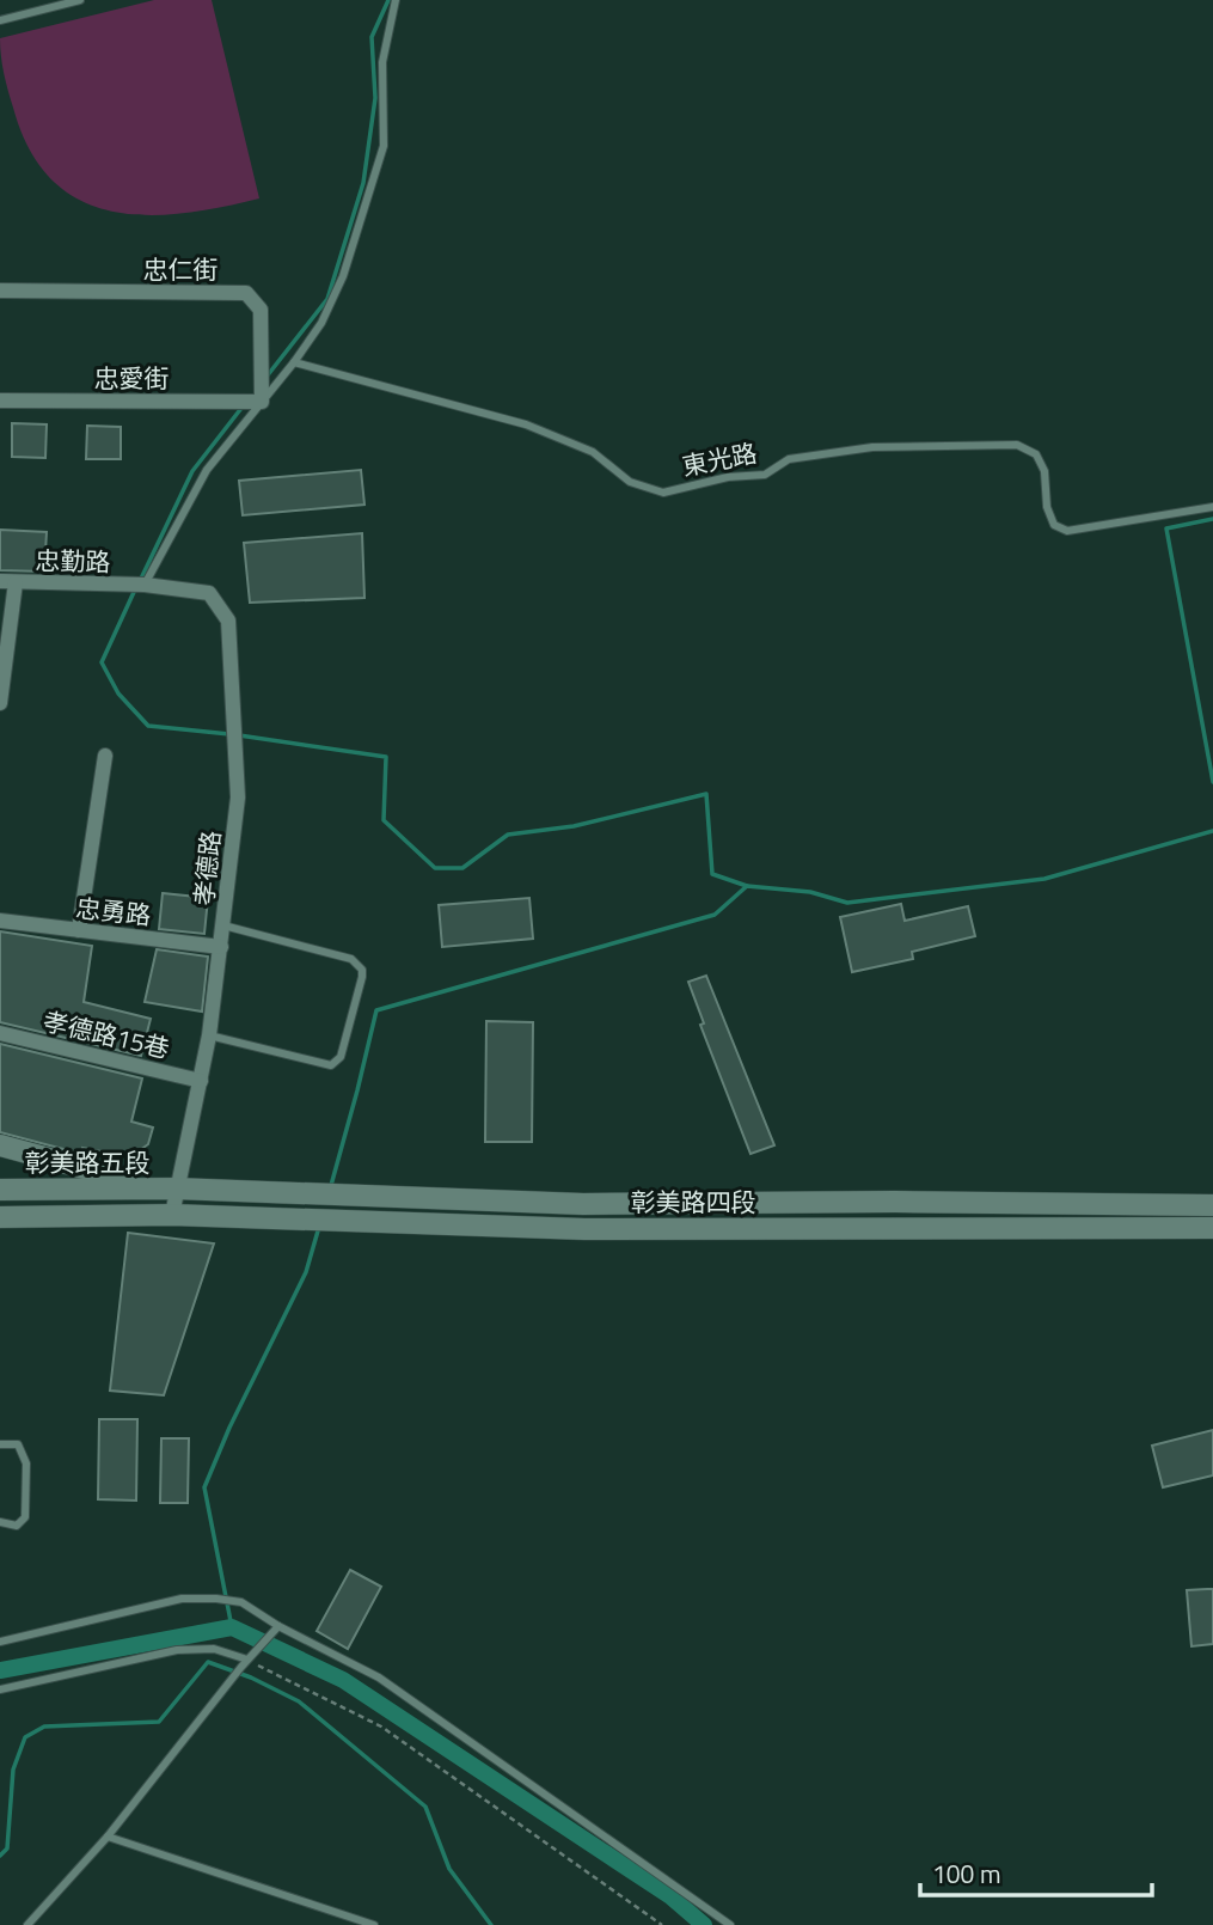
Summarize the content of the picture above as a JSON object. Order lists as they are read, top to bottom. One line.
{"streets":{"main road":["彰美路五段","彰美路四段"],"street":["忠仁街","忠愛街","忠勤路","孝德路","忠勇路","孝德路15巷"],"lane":["東光路"]},"crossings":[["忠仁街","忠愛街"],["忠勤路","孝德路"],["孝德路","忠勇路"],["孝德路","孝德路15巷"],["孝德路","彰美路五段"],["孝德路","彰美路四段"],["彰美路五段","彰美路四段"]],"scale_bar":"100 m"}
